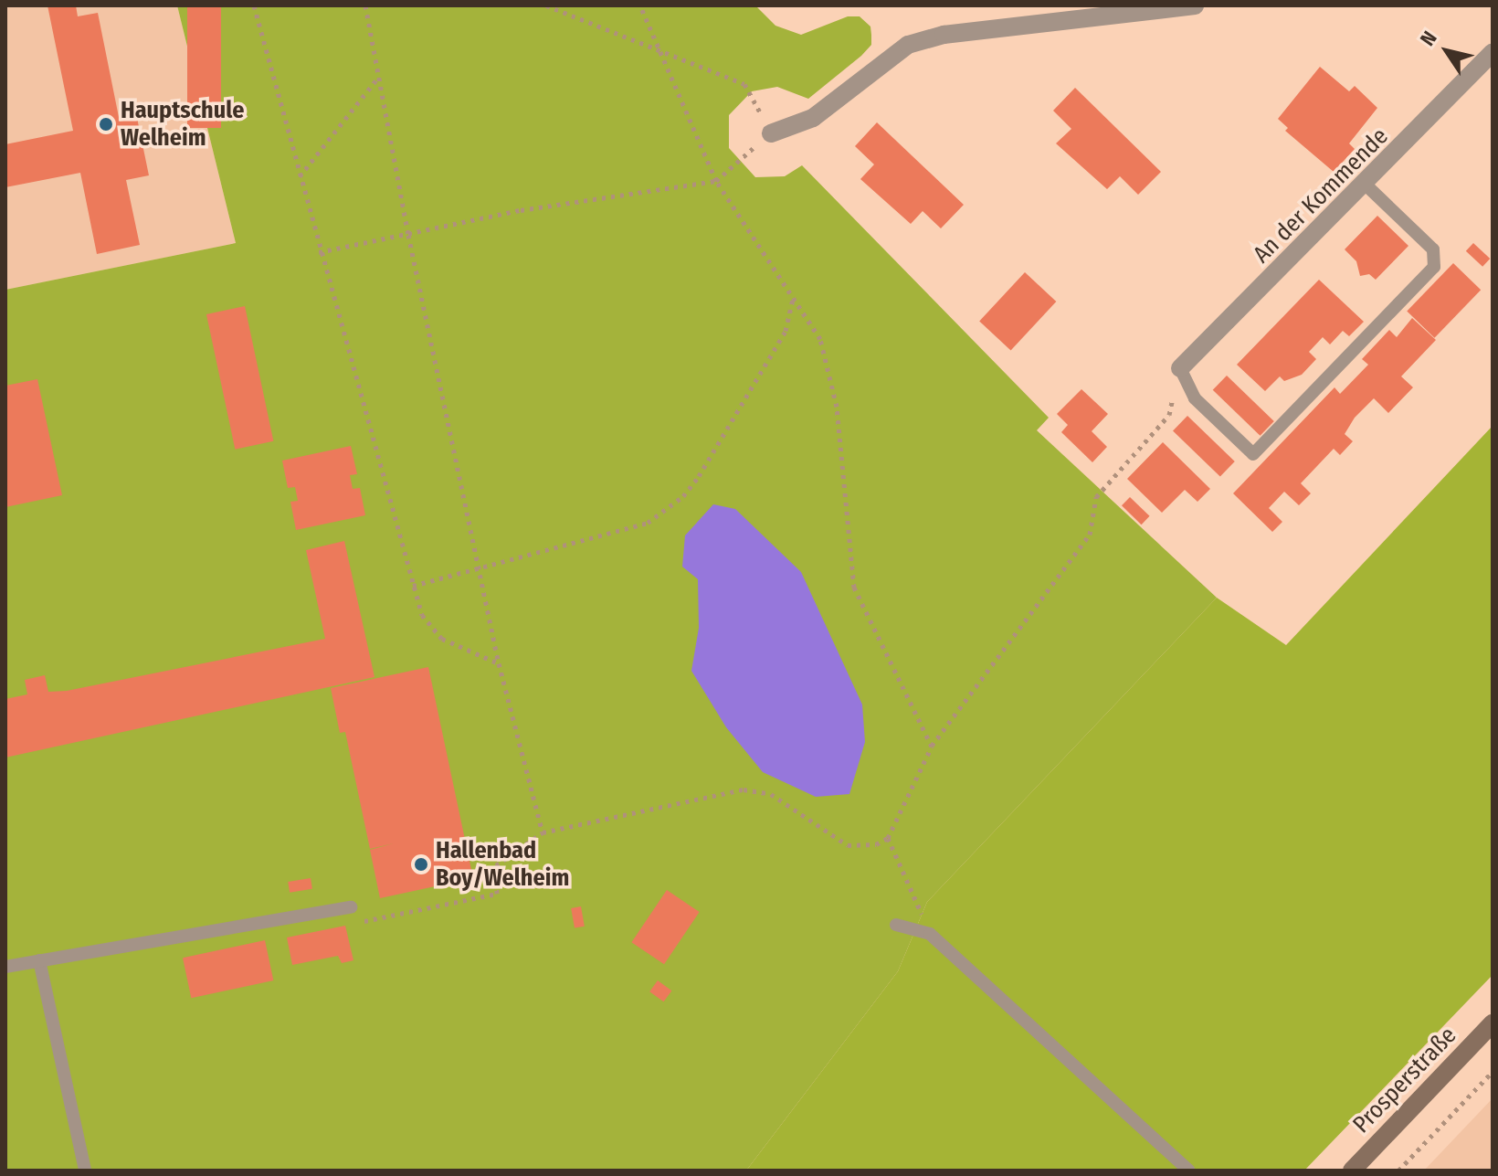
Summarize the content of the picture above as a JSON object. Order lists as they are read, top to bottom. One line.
{"streets":{"main road":["Prosperstraße"],"street":["An der Kommende"]},"places":["Hauptschule Welheim","Hallenbad Boy/Welheim"],"north":"top left"}
